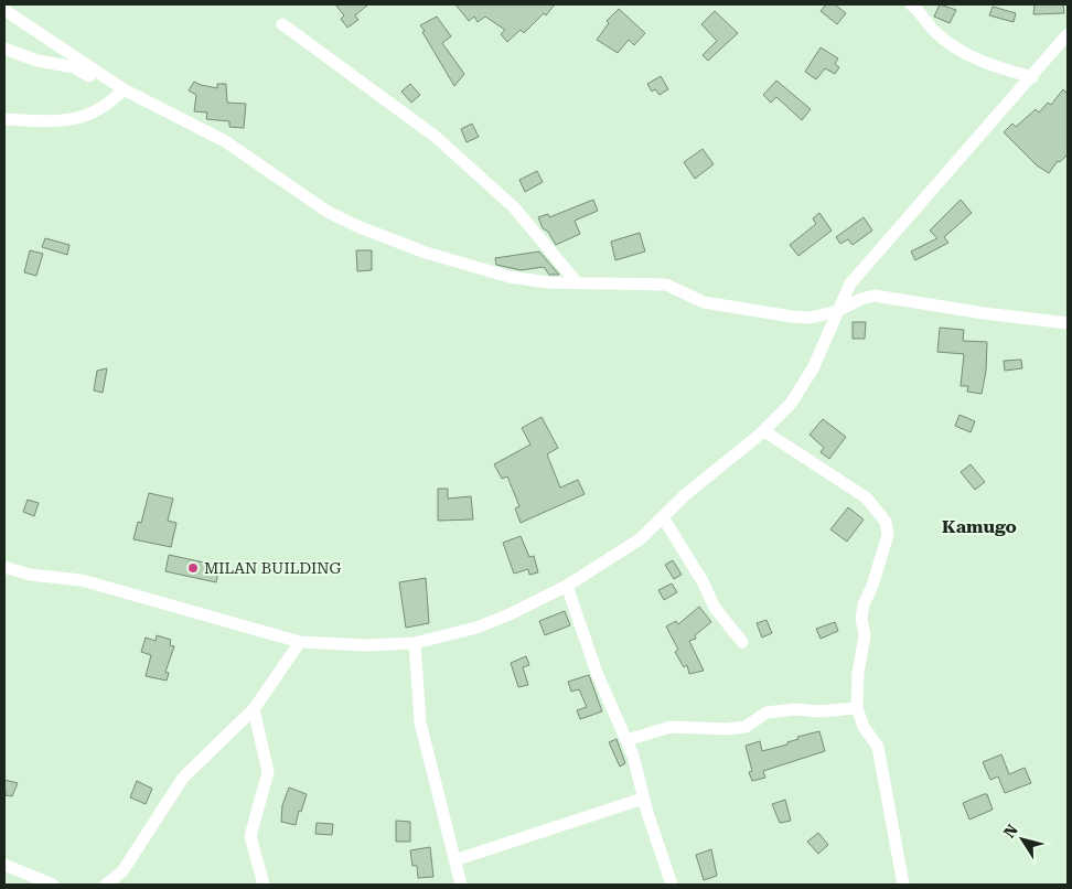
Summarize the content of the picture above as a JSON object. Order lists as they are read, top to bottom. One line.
{"districts":["Kamugo"],"places":["MILAN BUILDING"],"north":"top left"}
